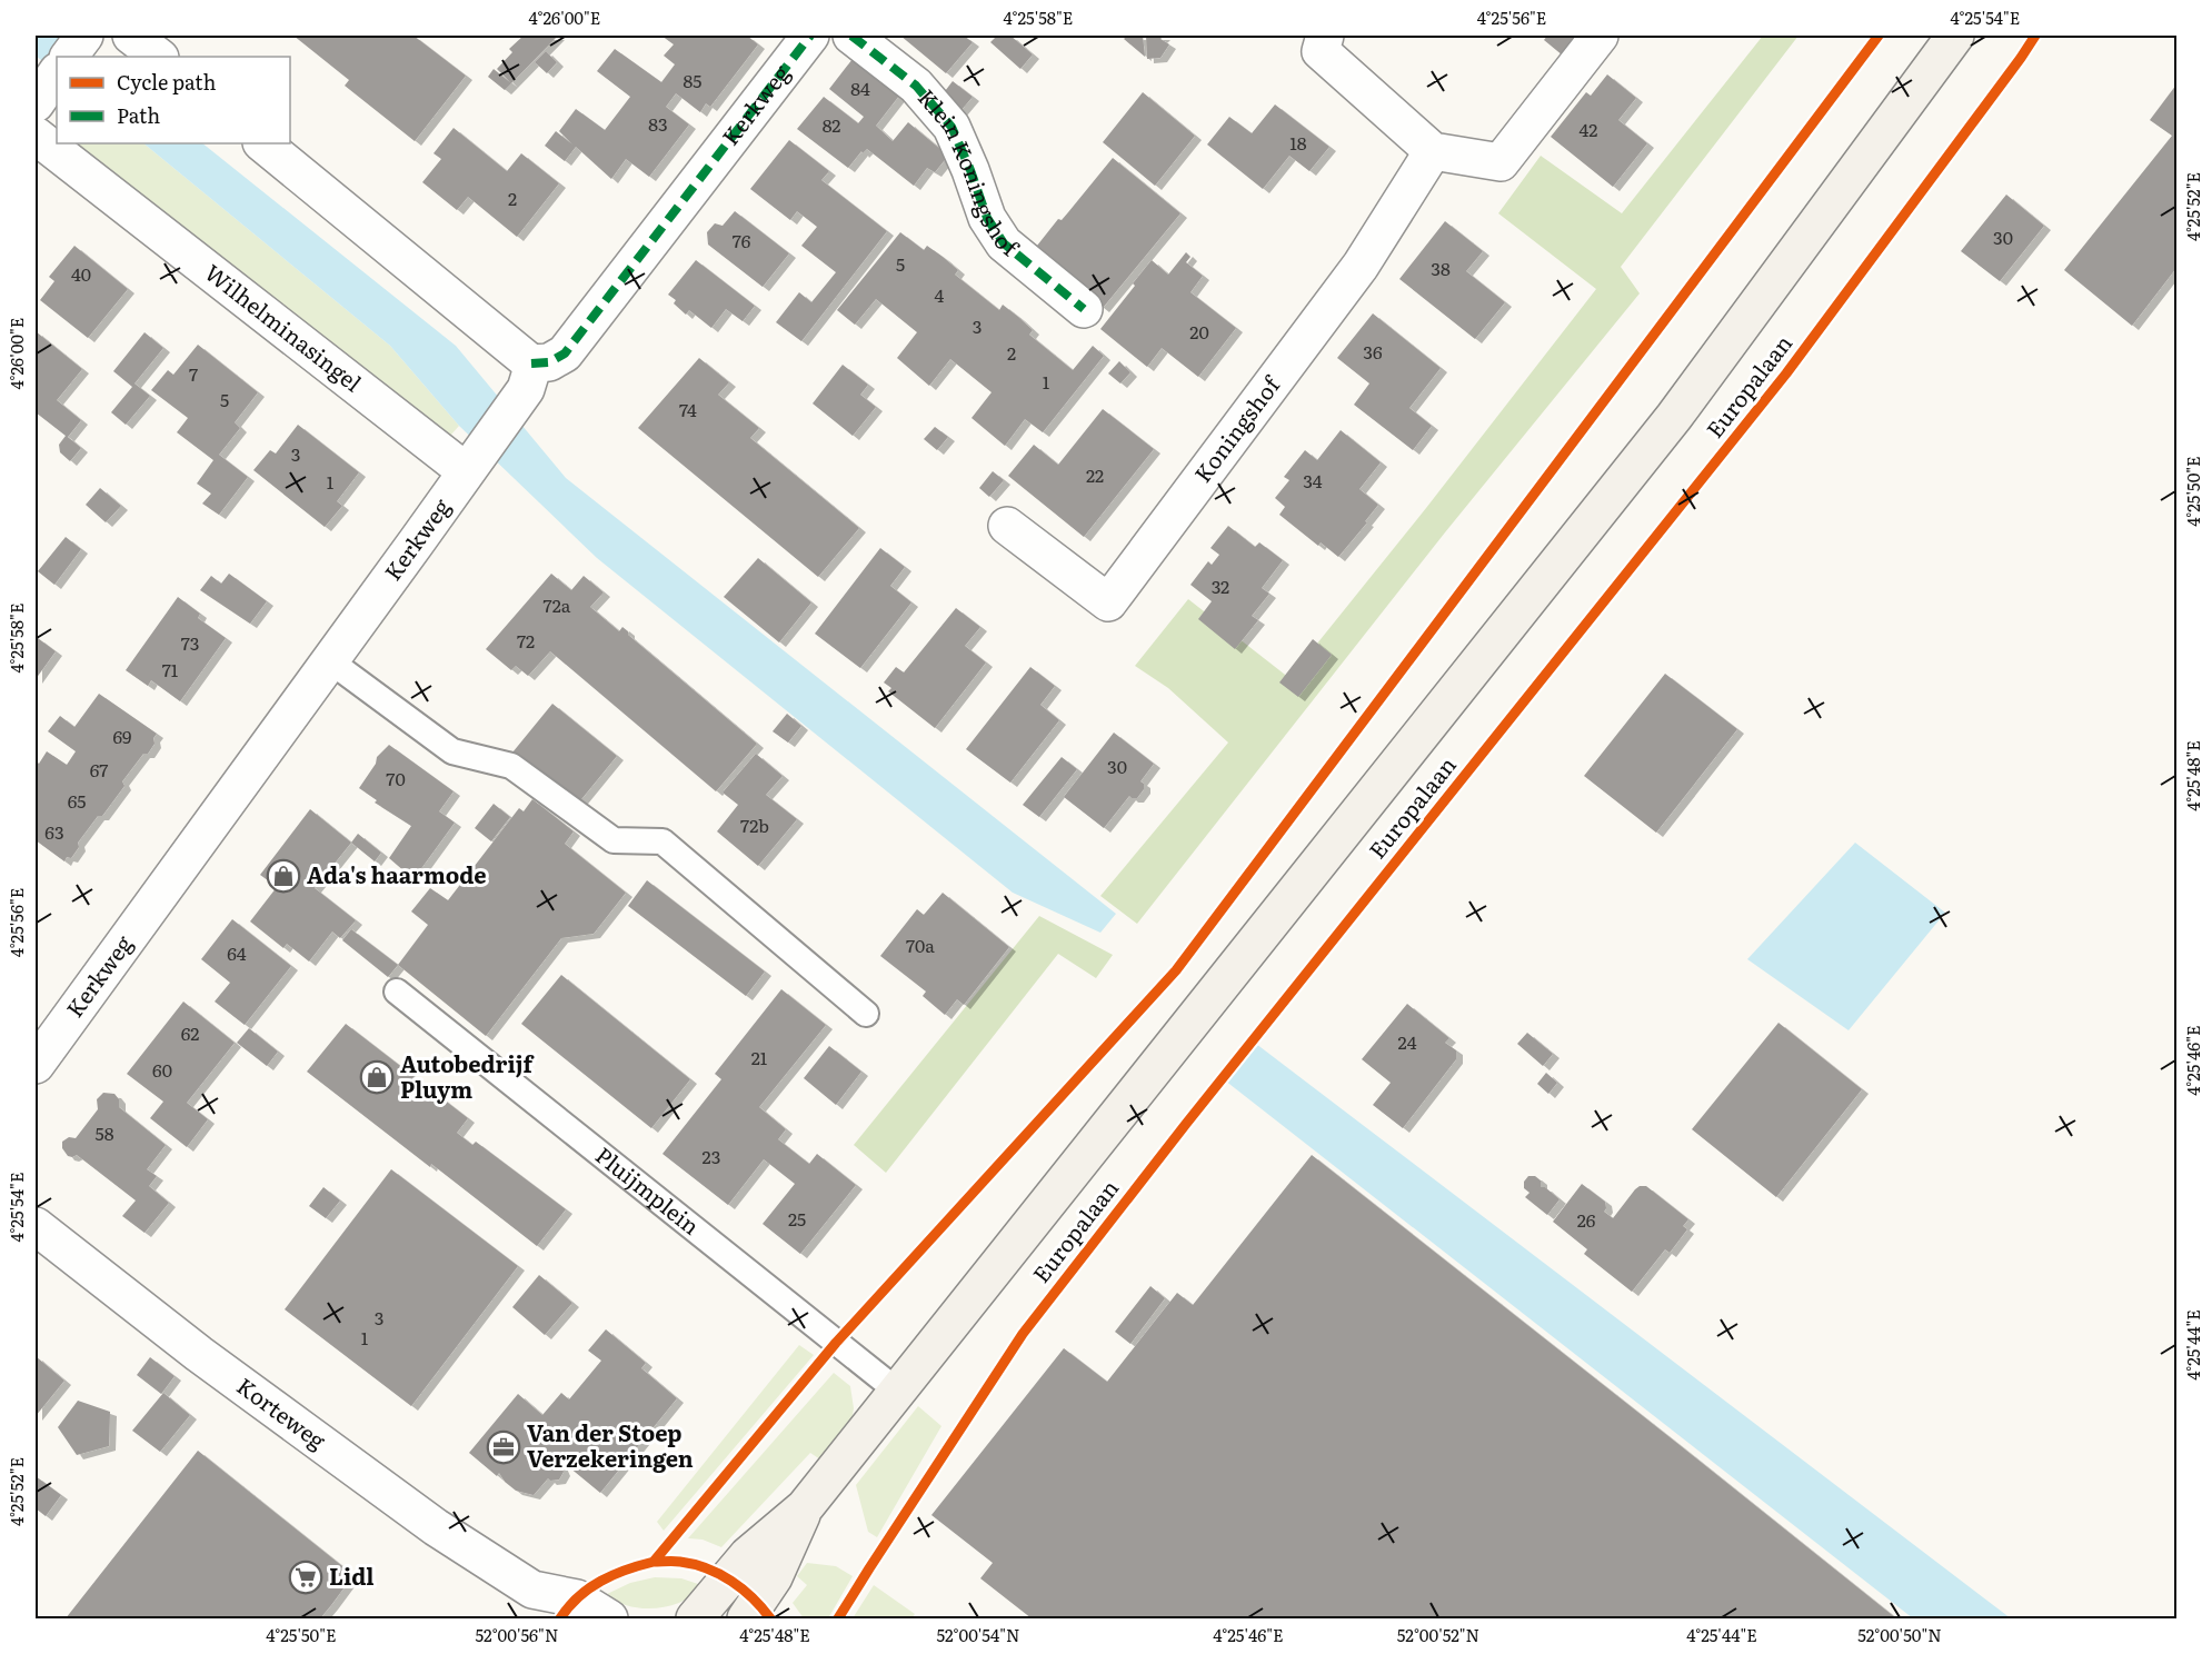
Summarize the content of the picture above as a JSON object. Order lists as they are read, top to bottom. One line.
{"streets":{"main road":["Europalaan"],"street":["Kerkweg","Klein Koningshof","Wilhelminasingel","Koningshof","Korteweg"],"lane":["Pluijmplein"]},"crossings":[["Kerkweg","Wilhelminasingel"],["Europalaan","Pluijmplein"]],"places":{"shop":["Ada's haarmode","Autobedrijf Pluym"],"office":["Van der Stoep Verzekeringen"],"supermarket":["Lidl"]},"house_numbers":["85","84","83","82","42","18","2","30","76","5","38","40","4","3","20","36","2","7","1","5","74","3","22","34","1","32","72a","72","73","71","69","30","67","70","65","72b","63","70a","64","62","24","21","60","58","23","25","26","3","1"],"legend":["Cycle path","Path"],"coordinates":["4°26'00\"E","4°25'58\"E","4°25'56\"E","4°25'54\"E","4°25'52\"E","4°25'50\"E","4°25'48\"E","4°25'46\"E","4°25'44\"E","52°00'56\"N","52°00'54\"N","52°00'52\"N","52°00'50\"N"]}
